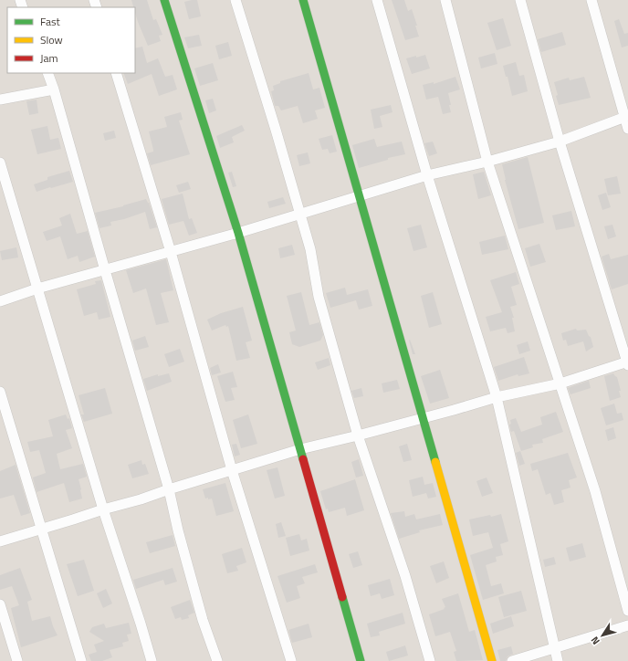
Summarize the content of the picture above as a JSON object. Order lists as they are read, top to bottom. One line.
{"legend":["Fast","Slow","Jam"],"north":"bottom left"}
